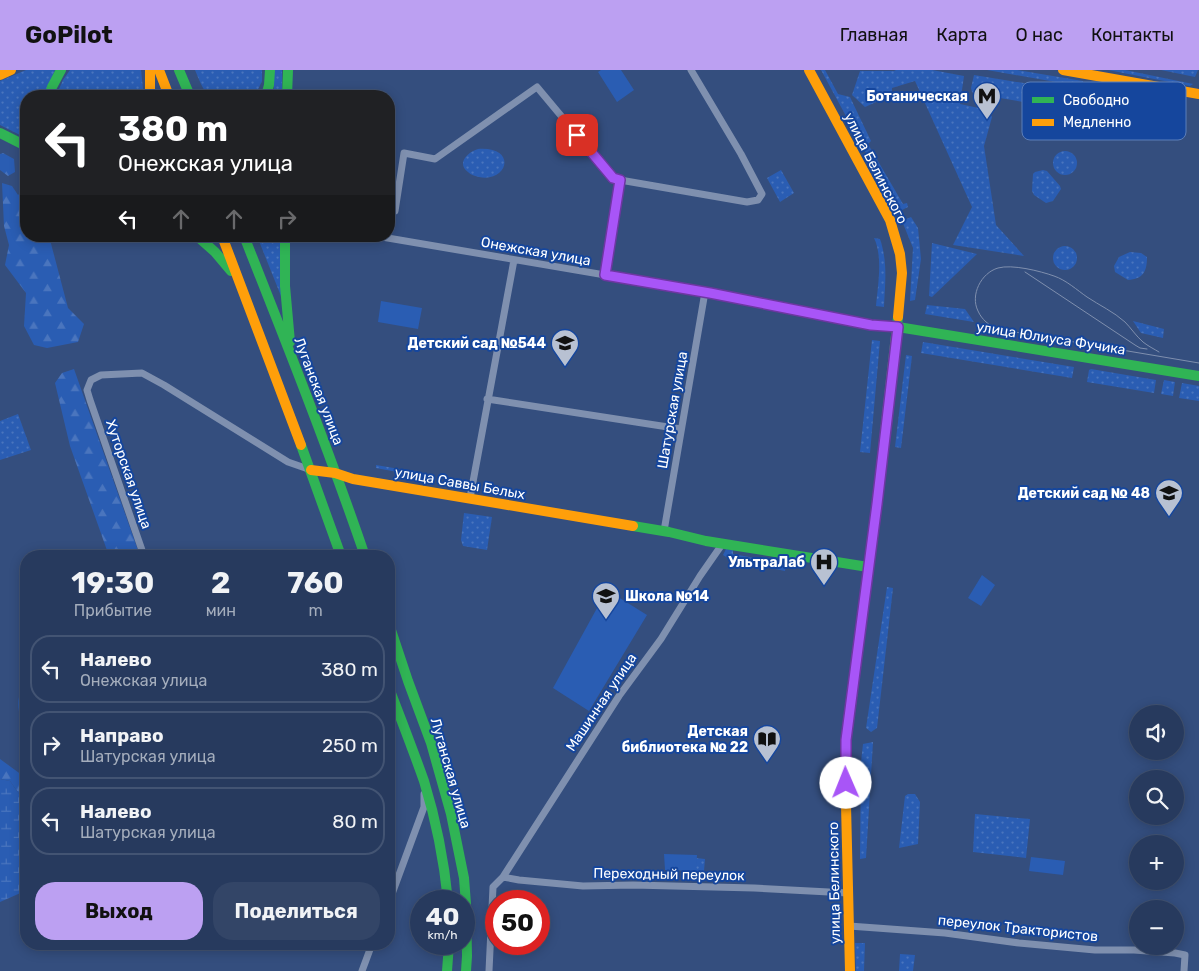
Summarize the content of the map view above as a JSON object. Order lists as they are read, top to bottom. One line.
{"streets":{"main road":["улица Белинского","улица Юлиуса Фучика","Луганская улица","улица Саввы Белых"],"street":["Онежская улица","Шатурская улица","Хуторская улица","Машинная улица","Переходный переулок","переулок Трактористов"]},"crossings":[["улица Белинского","Онежская улица"],["улица Белинского","улица Юлиуса Фучика"],["улица Белинского","улица Саввы Белых"],["улица Белинского","Переходный переулок"],["улица Белинского","переулок Трактористов"],["Онежская улица","улица Юлиуса Фучика"],["Онежская улица","Шатурская улица"],["Луганская улица","улица Саввы Белых"],["Шатурская улица","улица Саввы Белых"],["Хуторская улица","улица Саввы Белых"],["улица Саввы Белых","Машинная улица"],["Машинная улица","Переходный переулок"]],"places":{"metro station":["Ботаническая"],"school or university":["Детский сад №544","Детский сад № 48","Школа №14"],"hospital":["УльтраЛаб"],"library":["Детская библиотека № 22"]},"legend":["Свободно","Медленно"],"page":{"header":"GoPilot","nav":["Главная","Карта","О нас","Контакты"],"turn":["380 m","Онежская улица"],"eta":["19:30","Прибытие","2","мин","760","m"],"list":[{"name":"Налево","note":"Онежская улица","value":"380 m"},{"name":"Направо","note":"Шатурская улица","value":"250 m"},{"name":"Налево","note":"Шатурская улица","value":"80 m"}],"map_buttons":["+","−"],"buttons":["Выход","Поделиться"],"speed":"40 km/h","limit":"50"}}
